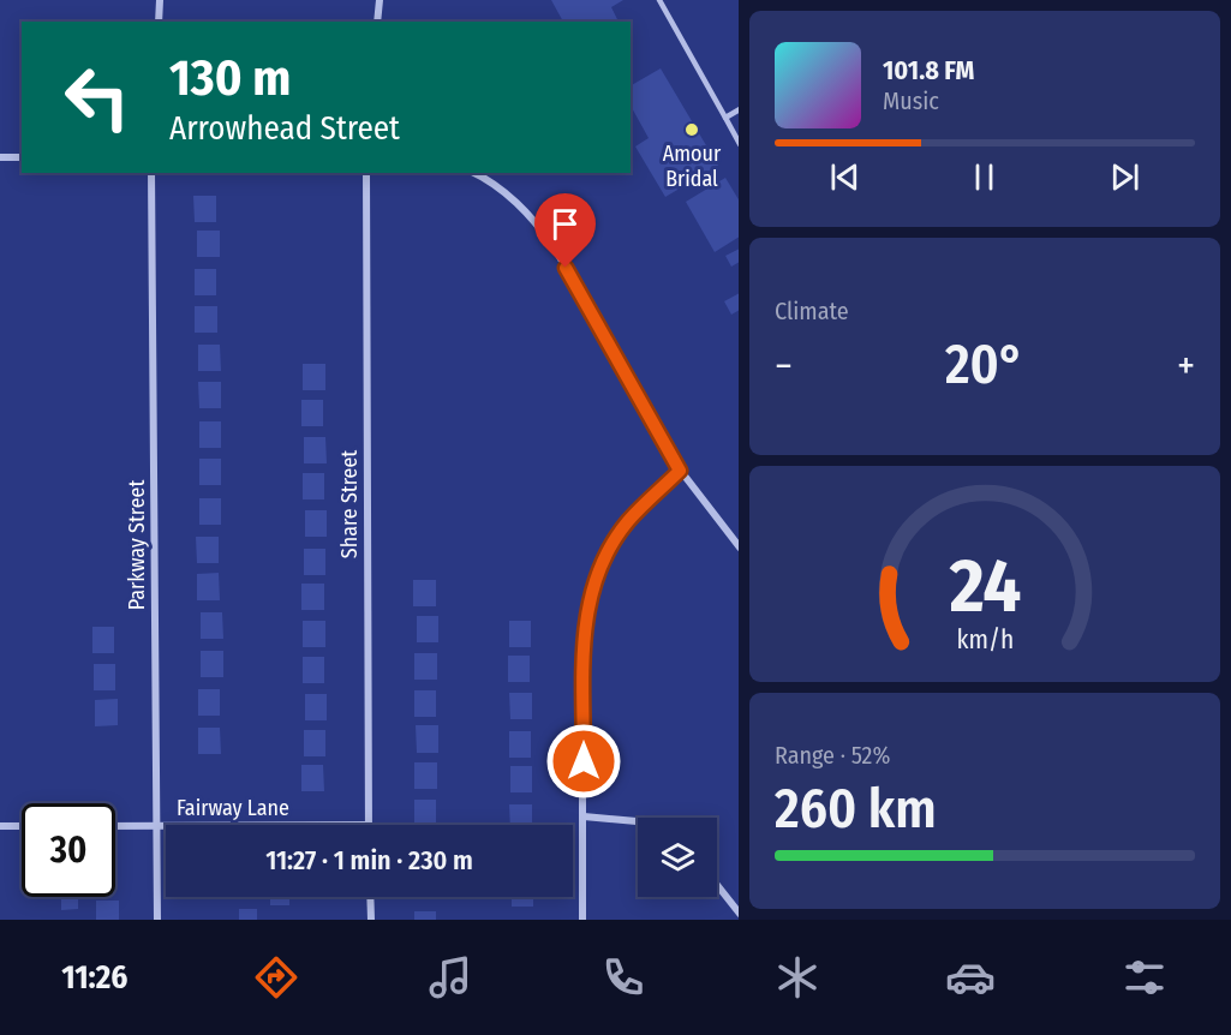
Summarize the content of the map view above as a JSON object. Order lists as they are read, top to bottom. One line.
{"streets":{"street":["Share Street","Parkway Street","Fairway Lane"]},"crossings":[["Parkway Street","Fairway Lane"]],"places":["Amour Bridal"],"page":{"turn":["130 m","Arrowhead Street"],"song":["101.8 FM","Music"],"tile":["Climate",["Range · 52%","260 km"]],"heat":["−","20°","+"],"limit":"30","trip":"11:27 · 1 min · 230 m","tabs":"11:26","gauge":["24","km/h"]}}
